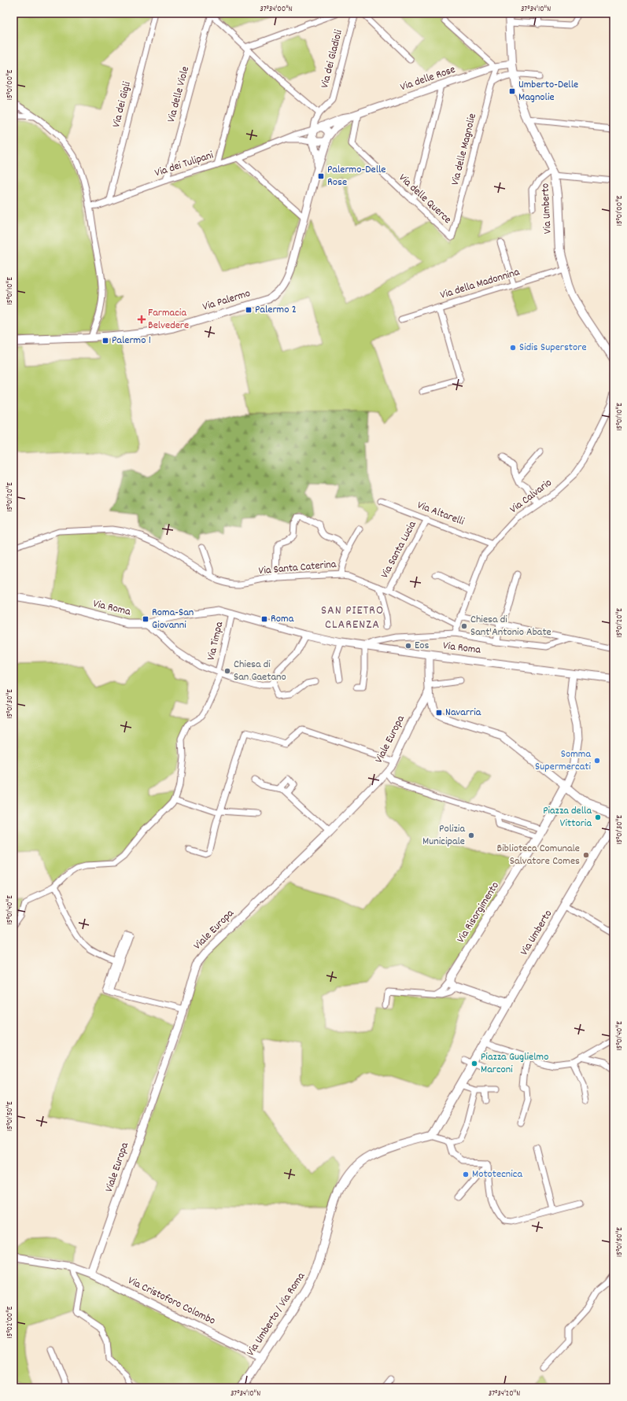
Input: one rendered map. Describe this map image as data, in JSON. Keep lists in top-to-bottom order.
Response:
{
  "streets": {
    "main road": ["Via Umberto", "Via Risorgimento", "Via Umberto / Via Roma"],
    "street": [
      "Via dei Gladioli",
      "Via delle Rose",
      "Via delle Viole",
      "Via dei Gigli",
      "Via delle Magnolie",
      "Via dei Tulipani",
      "Via delle Querce",
      "Via della Madonnina",
      "Via Palermo",
      "Via Calvario",
      "Via Altarelli",
      "Via Santa Lucia",
      "Via Santa Caterina",
      "Via Roma",
      "Via Timpa",
      "Viale Europa",
      "Via Cristoforo Colombo"
    ]
  },
  "crossings": [
    ["Via delle Rose", "Via delle Magnolie"],
    ["Via delle Rose", "Via delle Querce"],
    ["Via delle Rose", "Via Umberto"],
    ["Via delle Viole", "Via dei Tulipani"],
    ["Via dei Gigli", "Via dei Tulipani"],
    ["Via delle Magnolie", "Via delle Querce"],
    ["Via Umberto", "Via della Madonnina"],
    ["Via Umberto", "Via Umberto / Via Roma"],
    ["Via Calvario", "Via Altarelli"],
    ["Via Calvario", "Via Santa Caterina"],
    ["Via Altarelli", "Via Santa Lucia"],
    ["Via Santa Lucia", "Via Santa Caterina"],
    ["Via Roma", "Via Timpa"],
    ["Via Roma", "Via Risorgimento"],
    ["Viale Europa", "Via Cristoforo Colombo"],
    ["Via Cristoforo Colombo", "Via Umberto / Via Roma"]
  ],
  "districts": ["SAN PIETRO CLARENZA"],
  "places": {
    "transit": [
      "Umberto-Delle Magnolie",
      "Palermo-Delle Rose",
      "Palermo 2",
      "Palermo 1",
      "Roma-San Giovanni",
      "Roma",
      "Navarria"
    ],
    "health": ["Farmacia Belvedere"],
    "other": [
      "Sidis Superstore",
      "Chiesa di Sant'Antonio Abate",
      "Eos",
      "Chiesa di San Gaetano",
      "Somma Supermercati",
      "Piazza della Vittoria",
      "Polizia Municipale",
      "Biblioteca Comunale Salvatore Comes",
      "Piazza Guglielmo Marconi",
      "Mototecnica"
    ]
  },
  "coordinates": [
    "37°34'00\"N",
    "37°34'10\"N",
    "15°01'00\"E",
    "15°01'10\"E",
    "15°01'20\"E",
    "15°01'30\"E",
    "15°01'40\"E",
    "15°01'50\"E",
    "15°02'00\"E",
    "37°34'20\"N"
  ]
}
